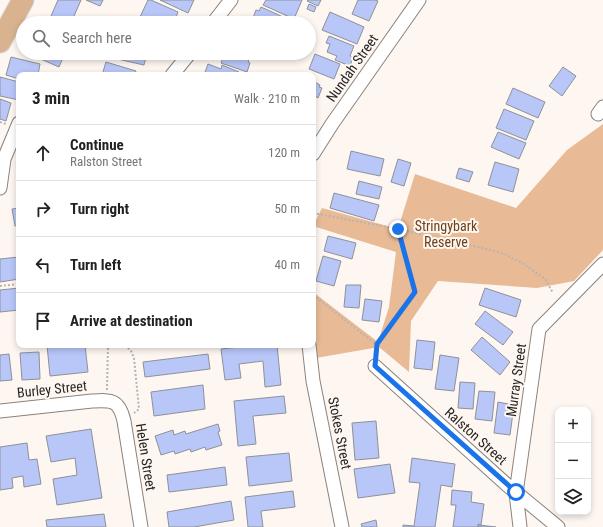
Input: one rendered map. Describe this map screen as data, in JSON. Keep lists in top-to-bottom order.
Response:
{
  "streets": {
    "street": [
      "Nundah Street",
      "Murray Street",
      "Burley Street",
      "Stokes Street",
      "Ralston Street",
      "Helen Street"
    ]
  },
  "crossings": [
    ["Murray Street", "Ralston Street"],
    ["Burley Street", "Helen Street"]
  ],
  "parks": ["Stringybark Reserve"],
  "page": {
    "search": "Search here",
    "heading": ["3 min", "Walk · 210 m"],
    "list": [
      ["Continue", "Ralston Street", "120 m"],
      ["Turn right", "50 m"],
      ["Turn left", "40 m"],
      "Arrive at destination"
    ],
    "map_buttons": ["+", "−"]
  }
}
